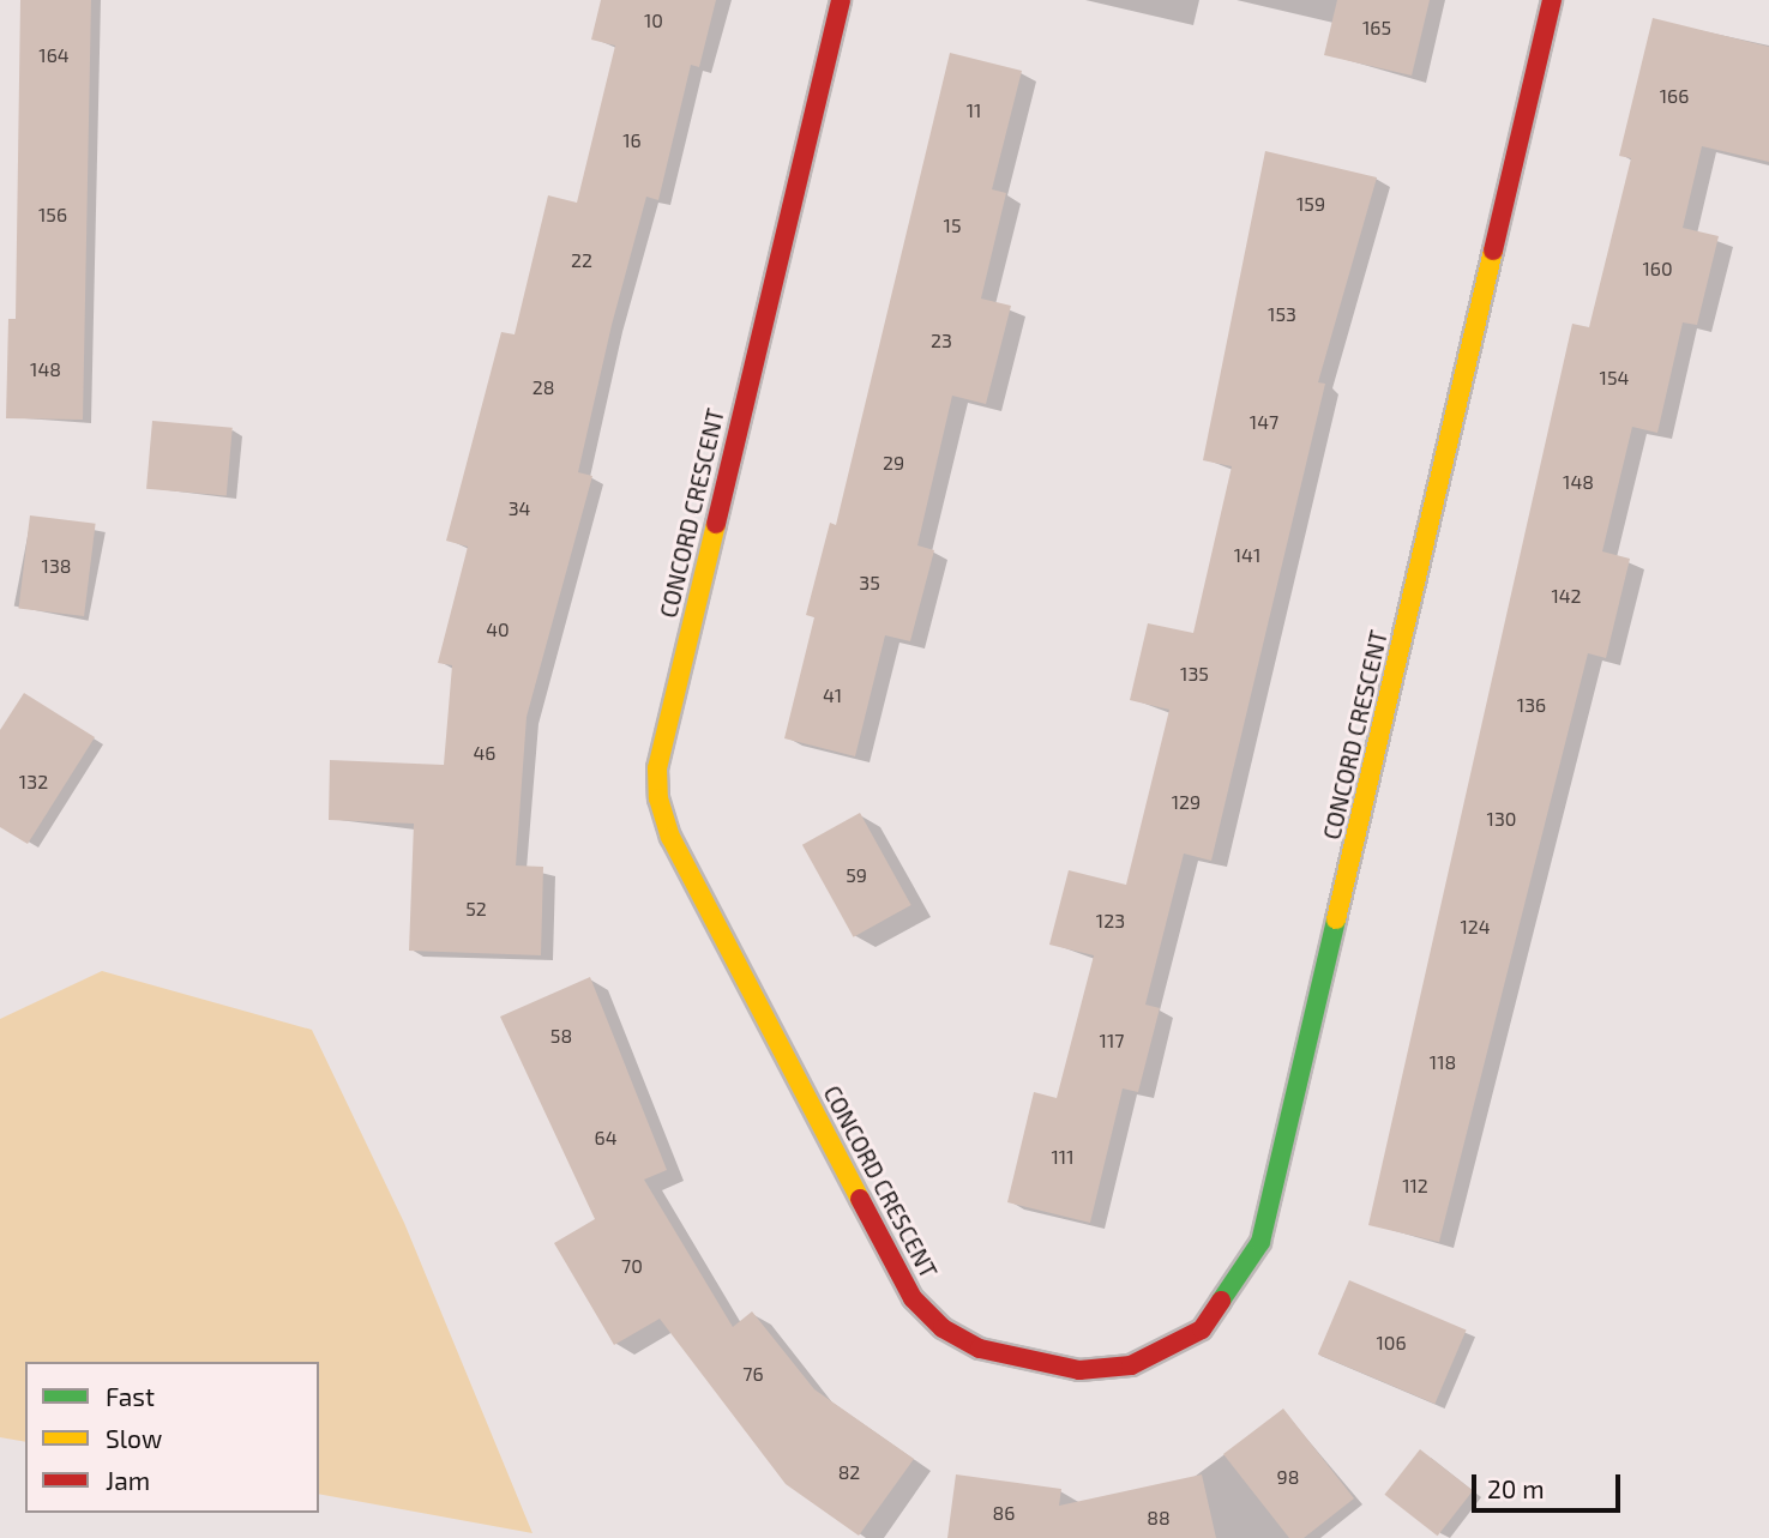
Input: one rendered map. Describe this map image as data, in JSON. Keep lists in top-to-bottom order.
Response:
{
  "streets": {
    "street": ["CONCORD CRESCENT"]
  },
  "house_numbers": [
    "10",
    "165",
    "164",
    "166",
    "11",
    "16",
    "159",
    "156",
    "15",
    "22",
    "160",
    "153",
    "23",
    "148",
    "154",
    "28",
    "147",
    "29",
    "148",
    "34",
    "141",
    "138",
    "35",
    "142",
    "40",
    "135",
    "41",
    "136",
    "46",
    "132",
    "129",
    "130",
    "59",
    "52",
    "123",
    "124",
    "58",
    "117",
    "118",
    "64",
    "111",
    "112",
    "70",
    "106",
    "76",
    "82",
    "98",
    "86",
    "88"
  ],
  "legend": ["Fast", "Slow", "Jam"],
  "scale_bar": "20 m"
}
